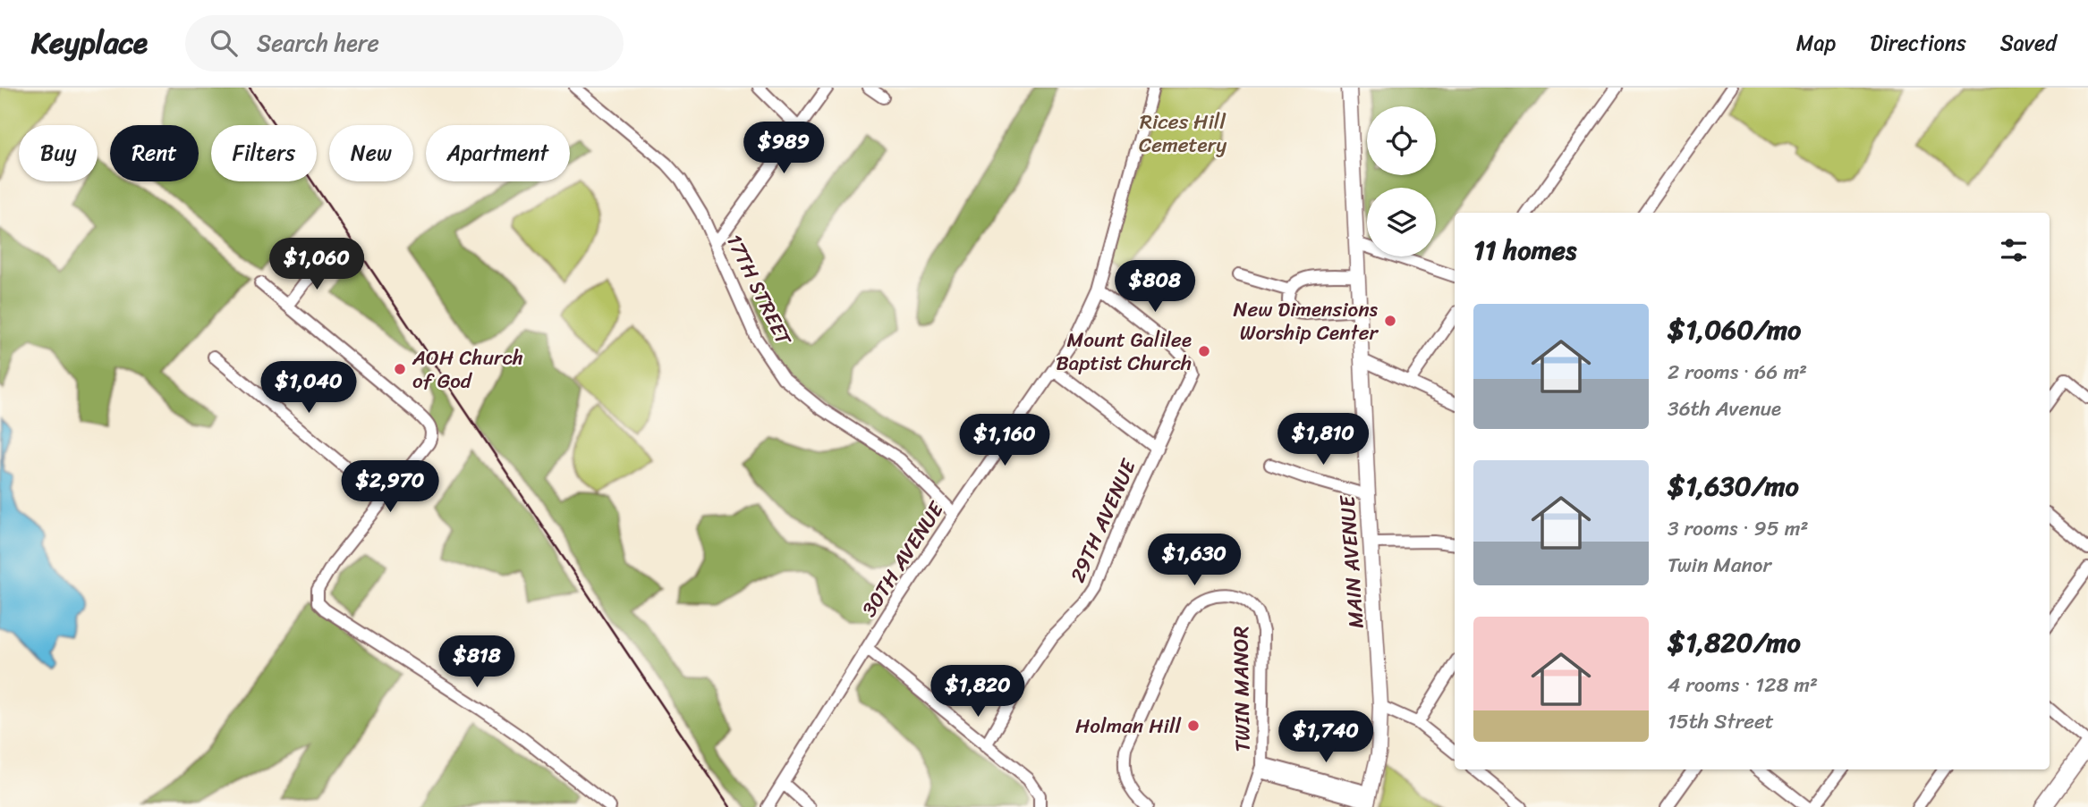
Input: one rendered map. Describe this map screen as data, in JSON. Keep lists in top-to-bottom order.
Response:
{
  "streets": {
    "main road": ["MAIN AVENUE"],
    "street": [
      "17TH STREET",
      "29TH AVENUE",
      "30TH AVENUE",
      "TWIN MANOR"
    ]
  },
  "crossings": [
    ["17TH STREET", "30TH AVENUE"],
    ["29TH AVENUE", "30TH AVENUE"],
    ["MAIN AVENUE", "TWIN MANOR"]
  ],
  "parks": ["Rices Hill Cemetery"],
  "places": [
    "New Dimensions Worship Center",
    "Mount Galilee Baptist Church",
    "AOH Church of God",
    "Holman Hill"
  ],
  "page": {
    "header": "Keyplace",
    "search": "Search here",
    "nav": ["Map", "Directions", "Saved"],
    "price": [
      "$989",
      "$1,060",
      "$808",
      "$1,040",
      "$1,810",
      "$1,160",
      "$2,970",
      "$1,630",
      "$818",
      "$1,820",
      "$1,740"
    ],
    "chip": [
      "Buy",
      "Rent",
      "Filters",
      "New",
      "Apartment"
    ],
    "heading": "11 homes",
    "list": [
      {
        "name": "$1,060/mo",
        "note": "2 rooms · 66 m² · 36th Avenue"
      },
      {
        "name": "$1,630/mo",
        "note": "3 rooms · 95 m² · Twin Manor"
      },
      {
        "name": "$1,820/mo",
        "note": "4 rooms · 128 m² · 15th Street"
      }
    ]
  }
}
